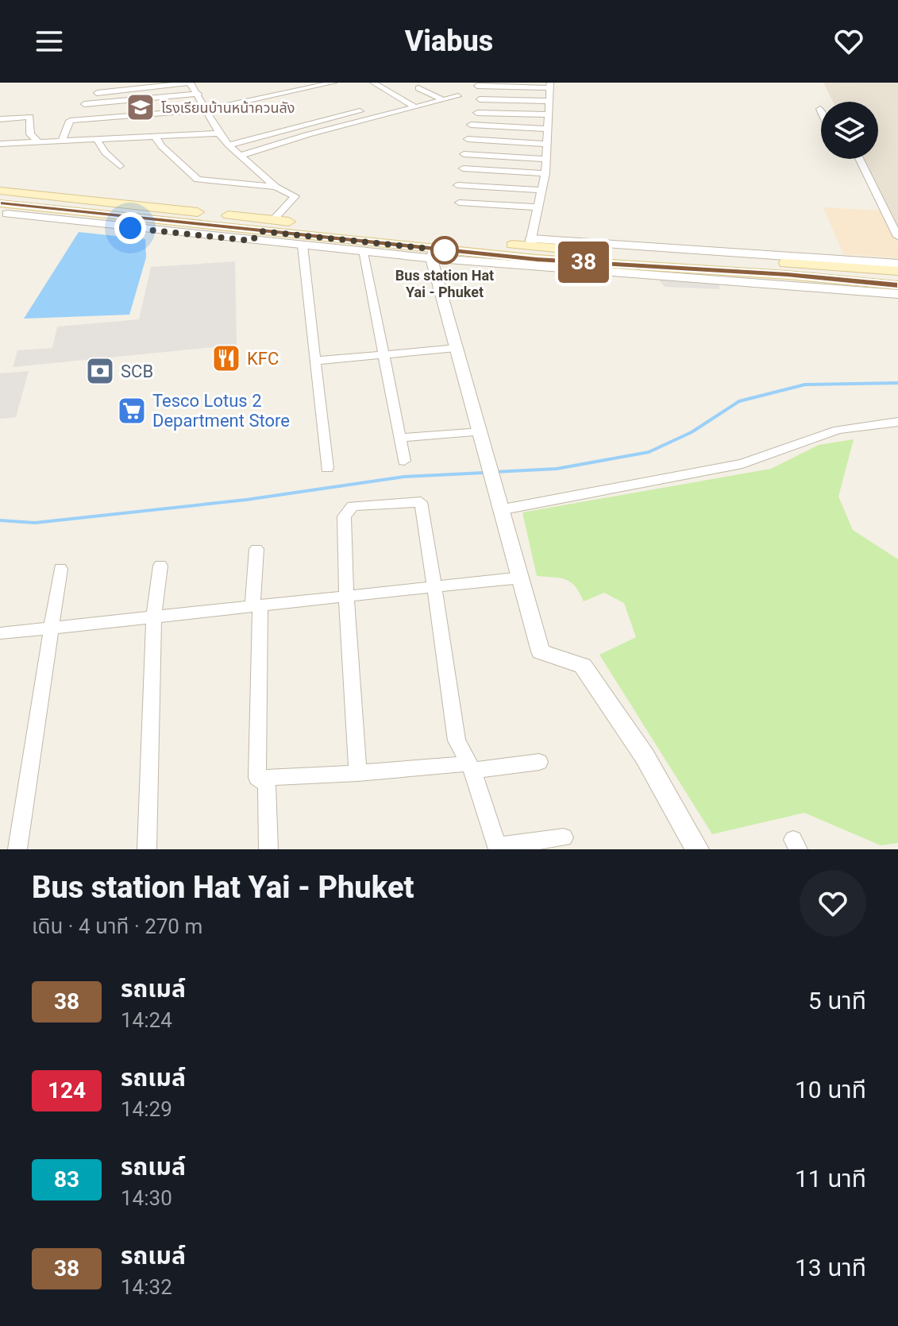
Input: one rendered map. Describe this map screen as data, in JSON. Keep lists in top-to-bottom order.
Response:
{
  "places": {
    "school or university": ["โรงเรียนบ้านหน้าควนลัง"],
    "other": ["Bus station Hat Yai - Phuket"],
    "restaurant": ["KFC"],
    "bank": ["SCB"],
    "supermarket": ["Tesco Lotus 2 Department Store"]
  },
  "lines": ["bus line 38"],
  "page": {
    "header": "Viabus",
    "on_map": "38",
    "heading": ["Bus station Hat Yai - Phuket", "เดิน · 4 นาที · 270 m"],
    "list": [
      {
        "mark": "38",
        "name": "รถเมล์",
        "note": "14:24",
        "value": "5 นาที"
      },
      {
        "mark": "124",
        "name": "รถเมล์",
        "note": "14:29",
        "value": "10 นาที"
      },
      {
        "mark": "83",
        "name": "รถเมล์",
        "note": "14:30",
        "value": "11 นาที"
      },
      {
        "mark": "38",
        "name": "รถเมล์",
        "note": "14:32",
        "value": "13 นาที"
      }
    ]
  }
}
